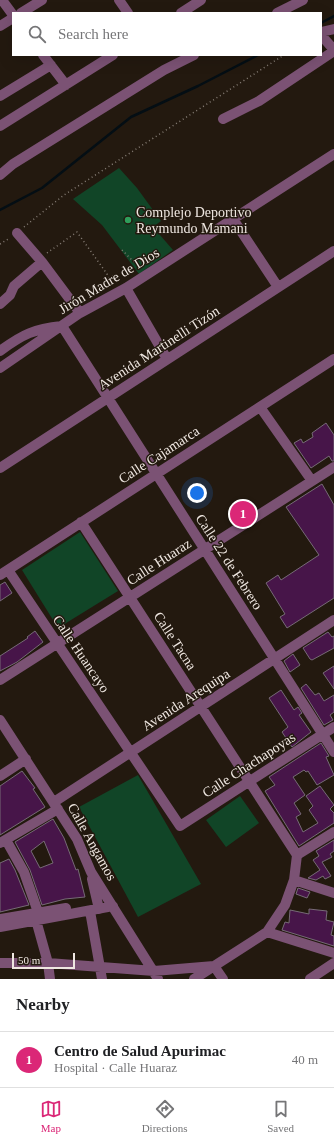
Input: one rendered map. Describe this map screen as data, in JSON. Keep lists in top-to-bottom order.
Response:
{
  "streets": {
    "street": [
      "Jirón Madre de Dios",
      "Avenida Martinelli Tizón",
      "Calle Cajamarca",
      "Calle Huaraz",
      "Calle 22 de Febrero",
      "Calle Tacna",
      "Calle Huancayo",
      "Avenida Arequipa",
      "Calle Chachapoyas",
      "Calle Angamos"
    ]
  },
  "crossings": [
    ["Jirón Madre de Dios", "Calle 22 de Febrero"],
    ["Avenida Martinelli Tizón", "Calle 22 de Febrero"],
    ["Calle Cajamarca", "Calle 22 de Febrero"],
    ["Calle Cajamarca", "Calle Tacna"],
    ["Calle Cajamarca", "Calle Huancayo"],
    ["Calle Huaraz", "Calle 22 de Febrero"],
    ["Calle Huaraz", "Calle Tacna"],
    ["Calle Huaraz", "Calle Huancayo"],
    ["Calle 22 de Febrero", "Avenida Arequipa"],
    ["Calle 22 de Febrero", "Calle Chachapoyas"],
    ["Calle Tacna", "Avenida Arequipa"],
    ["Calle Tacna", "Calle Chachapoyas"],
    ["Calle Huancayo", "Avenida Arequipa"],
    ["Calle Huancayo", "Calle Chachapoyas"],
    ["Avenida Arequipa", "Calle Angamos"]
  ],
  "places": ["Complejo Deportivo Reymundo Mamani"],
  "scale_bar": "50 m",
  "page": {
    "search": "Search here",
    "pins": "1",
    "scale": "50 m",
    "heading": "Nearby",
    "list": [
      {
        "mark": "1",
        "name": "Centro de Salud Apurimac",
        "note": "Hospital · Calle Huaraz",
        "value": "40 m"
      }
    ],
    "nav": ["Map", "Directions", "Saved"]
  }
}
